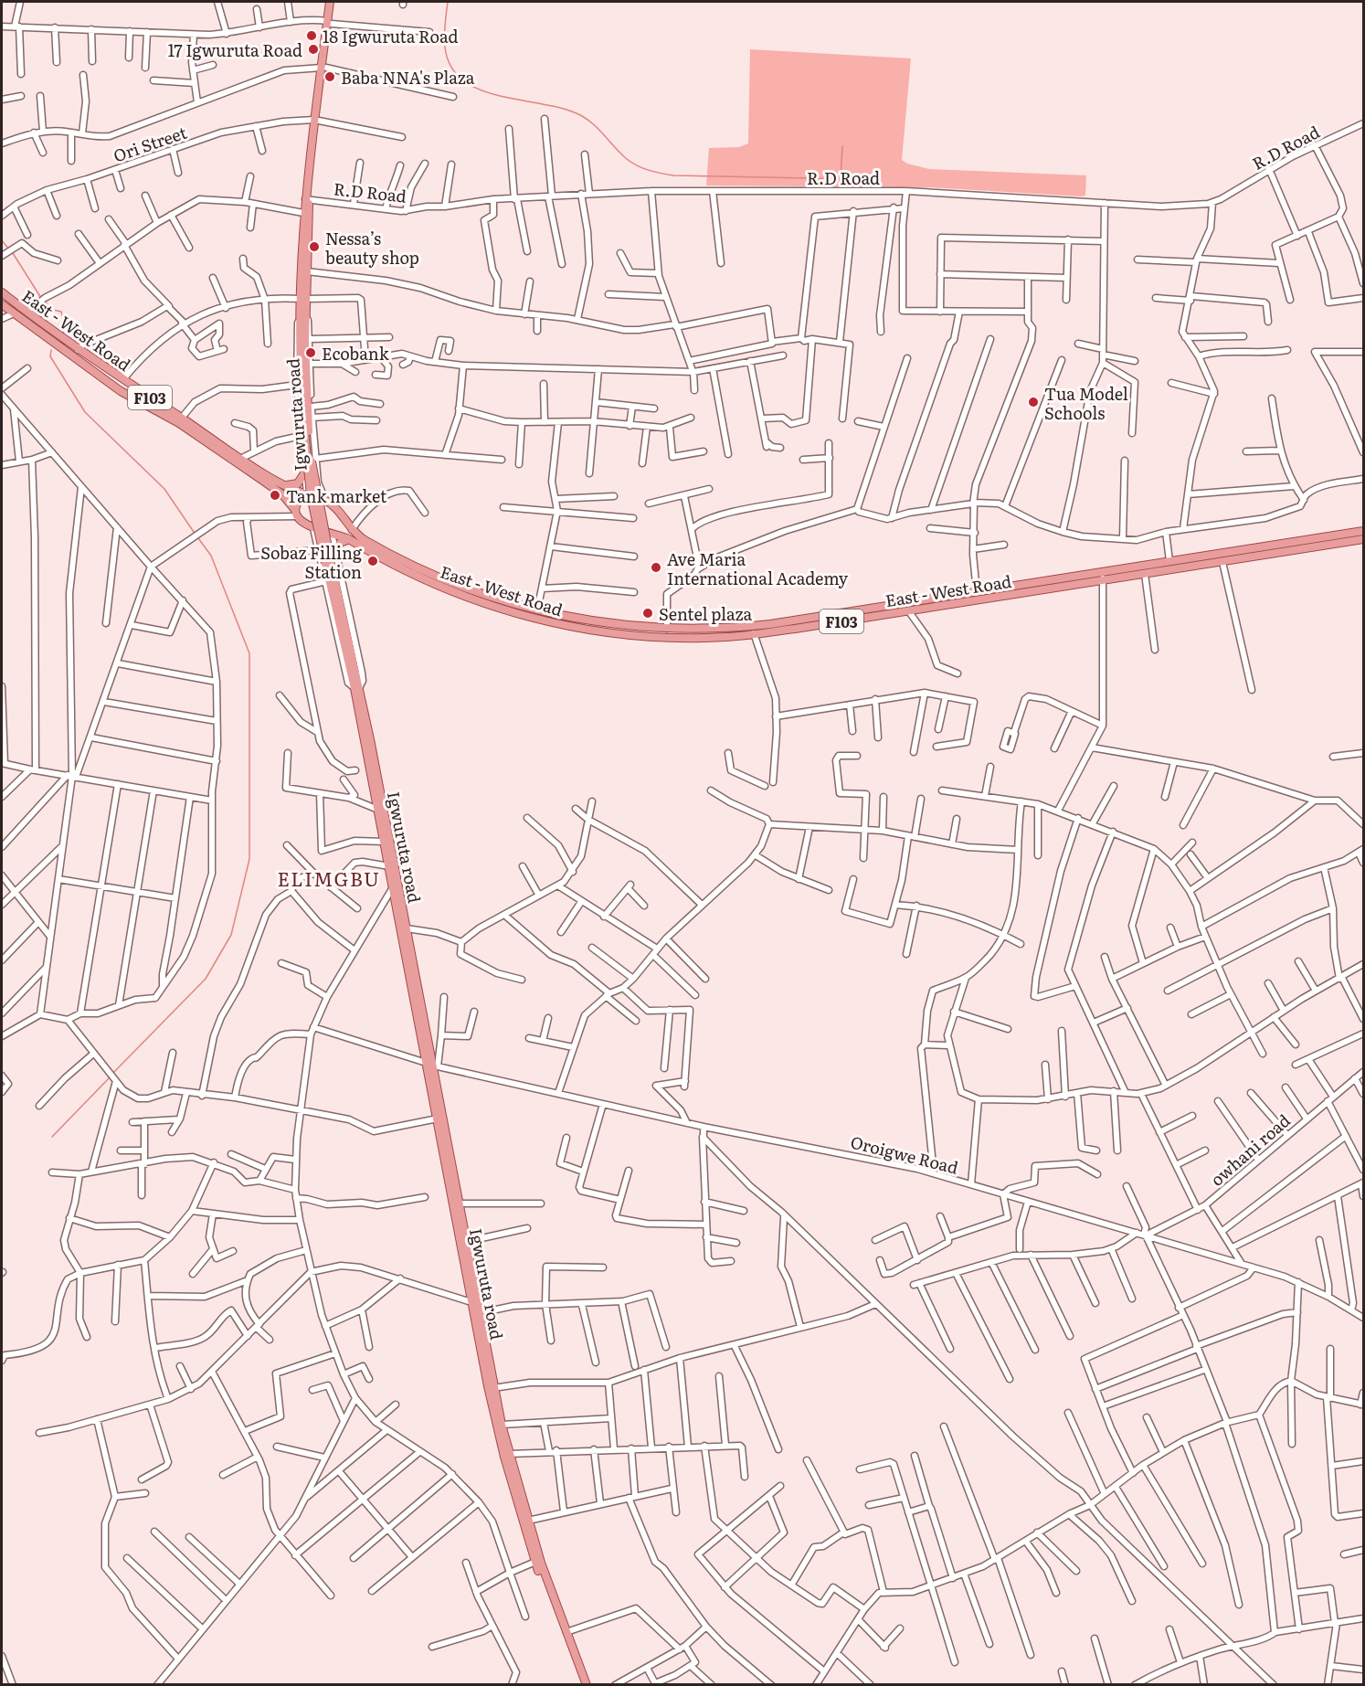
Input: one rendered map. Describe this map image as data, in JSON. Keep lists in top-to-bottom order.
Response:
{
  "streets": {
    "main road": ["East - West Road", "F103", "Igwuruta road"],
    "street": [
      "Ori Street",
      "R.D Road",
      "owhani road",
      "Oroigwe Road"
    ]
  },
  "crossings": [
    ["Ori Street", "Igwuruta road"],
    ["R.D Road", "Igwuruta road"],
    ["Igwuruta road", "Oroigwe Road"],
    ["owhani road", "Oroigwe Road"]
  ],
  "districts": ["ELIMGBU"],
  "places": [
    "18 Igwuruta Road",
    "17 Igwuruta Road",
    "Baba NNA's Plaza",
    "Nessa’s beauty shop",
    "Ecobank",
    "Tua Model Schools",
    "Tank market",
    "Sobaz Filling Station",
    "Ave Maria International Academy",
    "Sentel plaza"
  ]
}
